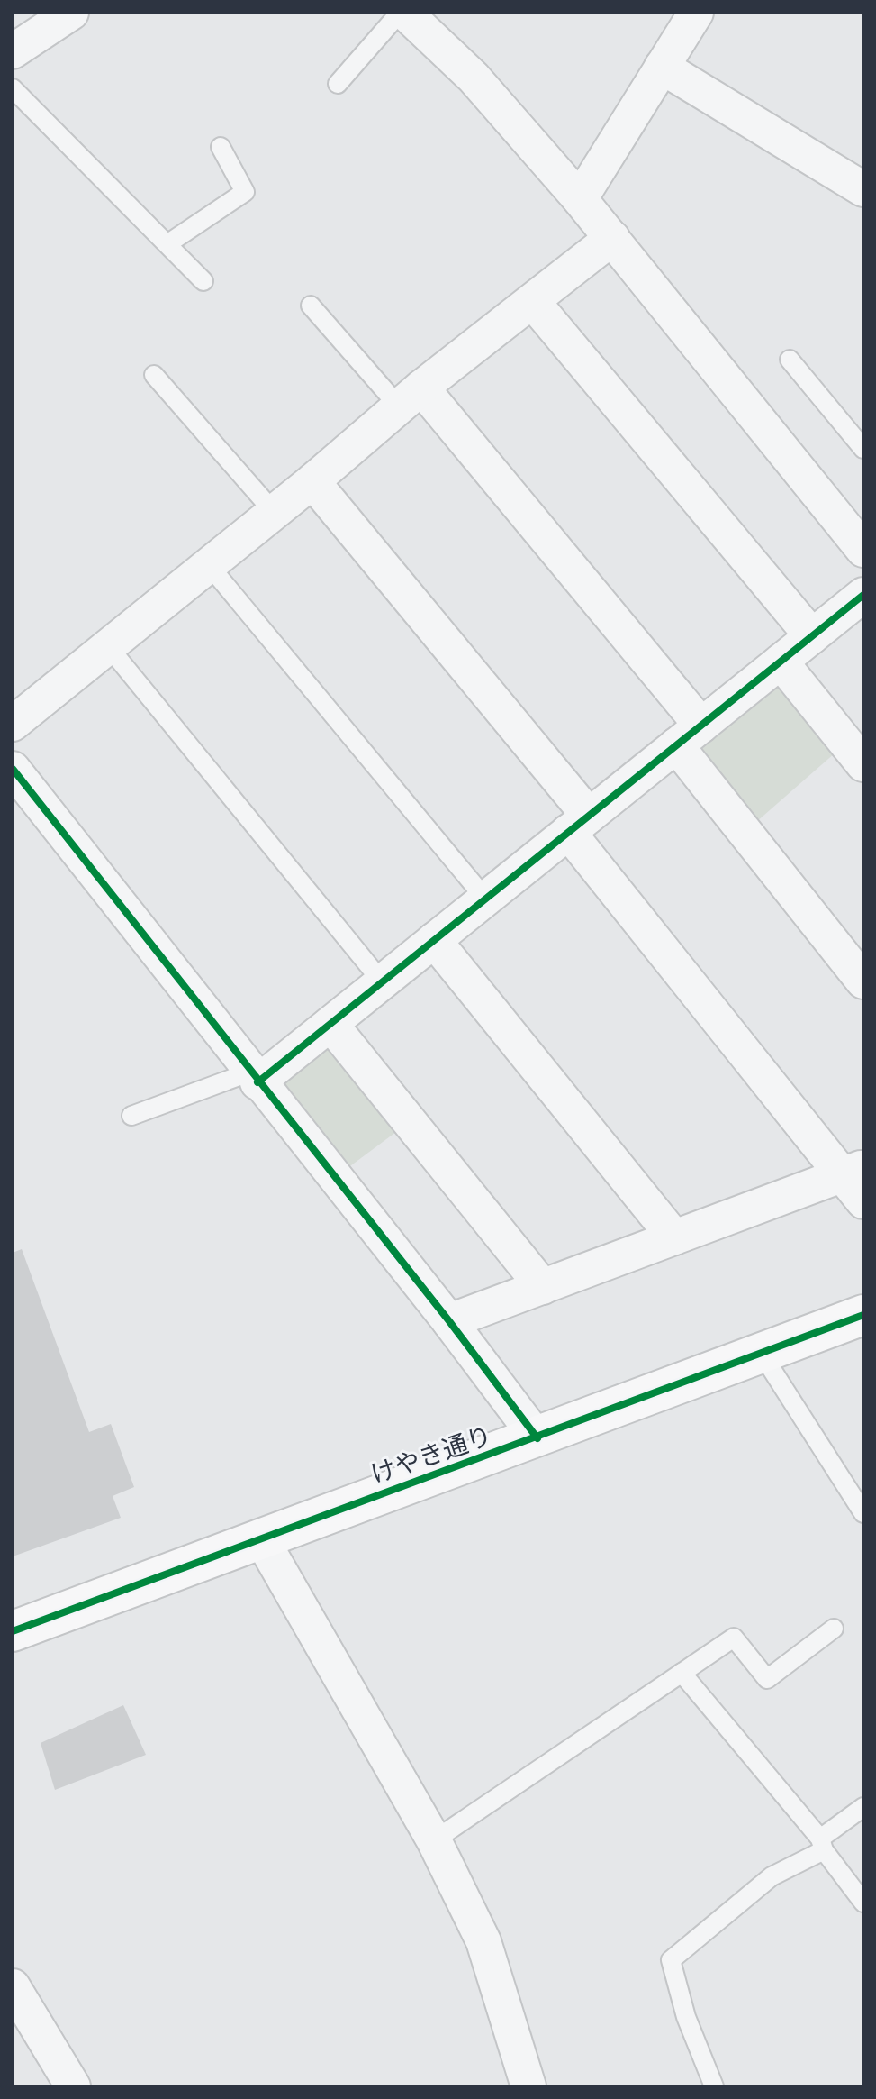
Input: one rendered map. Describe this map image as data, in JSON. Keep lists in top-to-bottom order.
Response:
{
  "streets": {
    "street": ["けやき通り"]
  }
}
